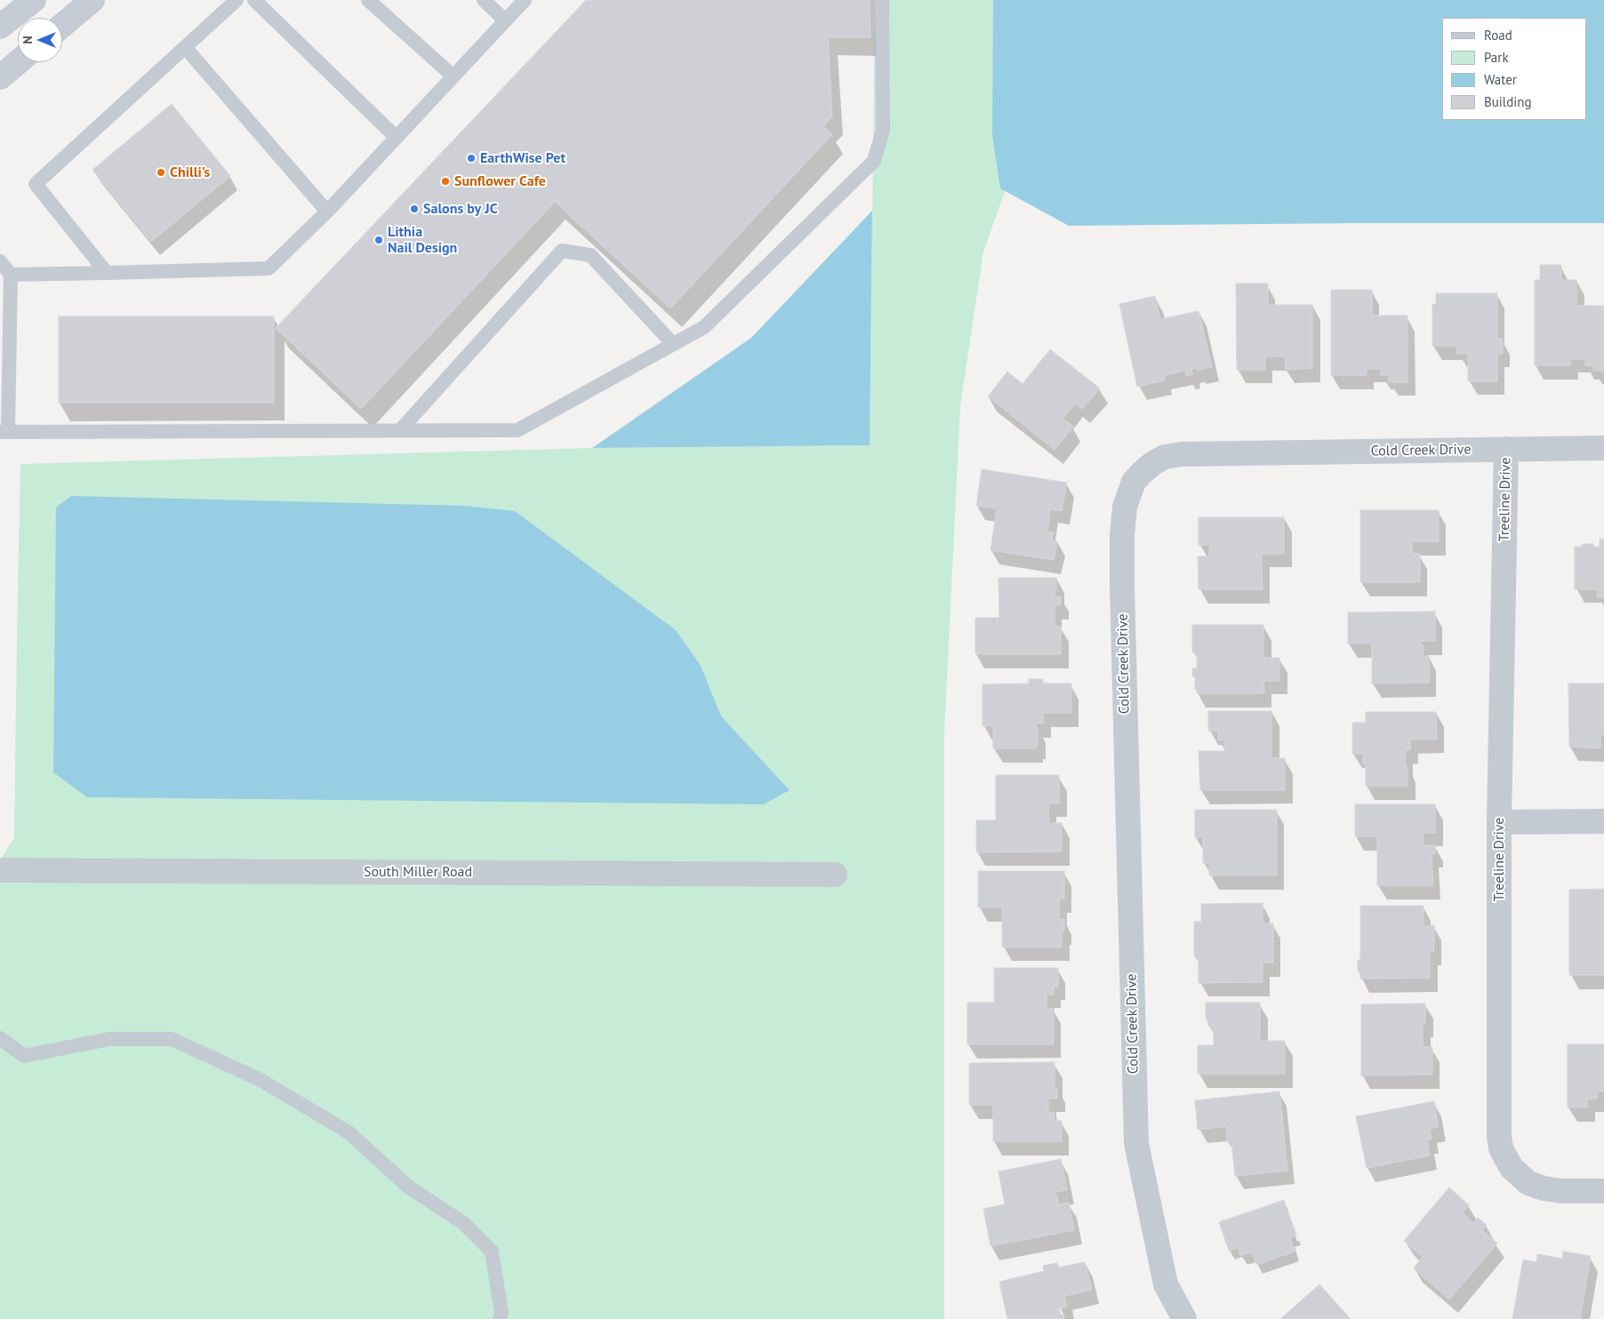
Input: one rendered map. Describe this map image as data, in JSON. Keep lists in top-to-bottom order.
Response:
{
  "streets": {
    "street": ["Cold Creek Drive", "Treeline Drive", "South Miller Road"]
  },
  "crossings": [
    ["Cold Creek Drive", "Treeline Drive"]
  ],
  "places": [
    "EarthWise Pet",
    "Chilli's",
    "Sunflower Cafe",
    "Salons by JC",
    "Lithia Nail Design"
  ],
  "legend": [
    "Road",
    "Park",
    "Water",
    "Building"
  ],
  "north": "left"
}
